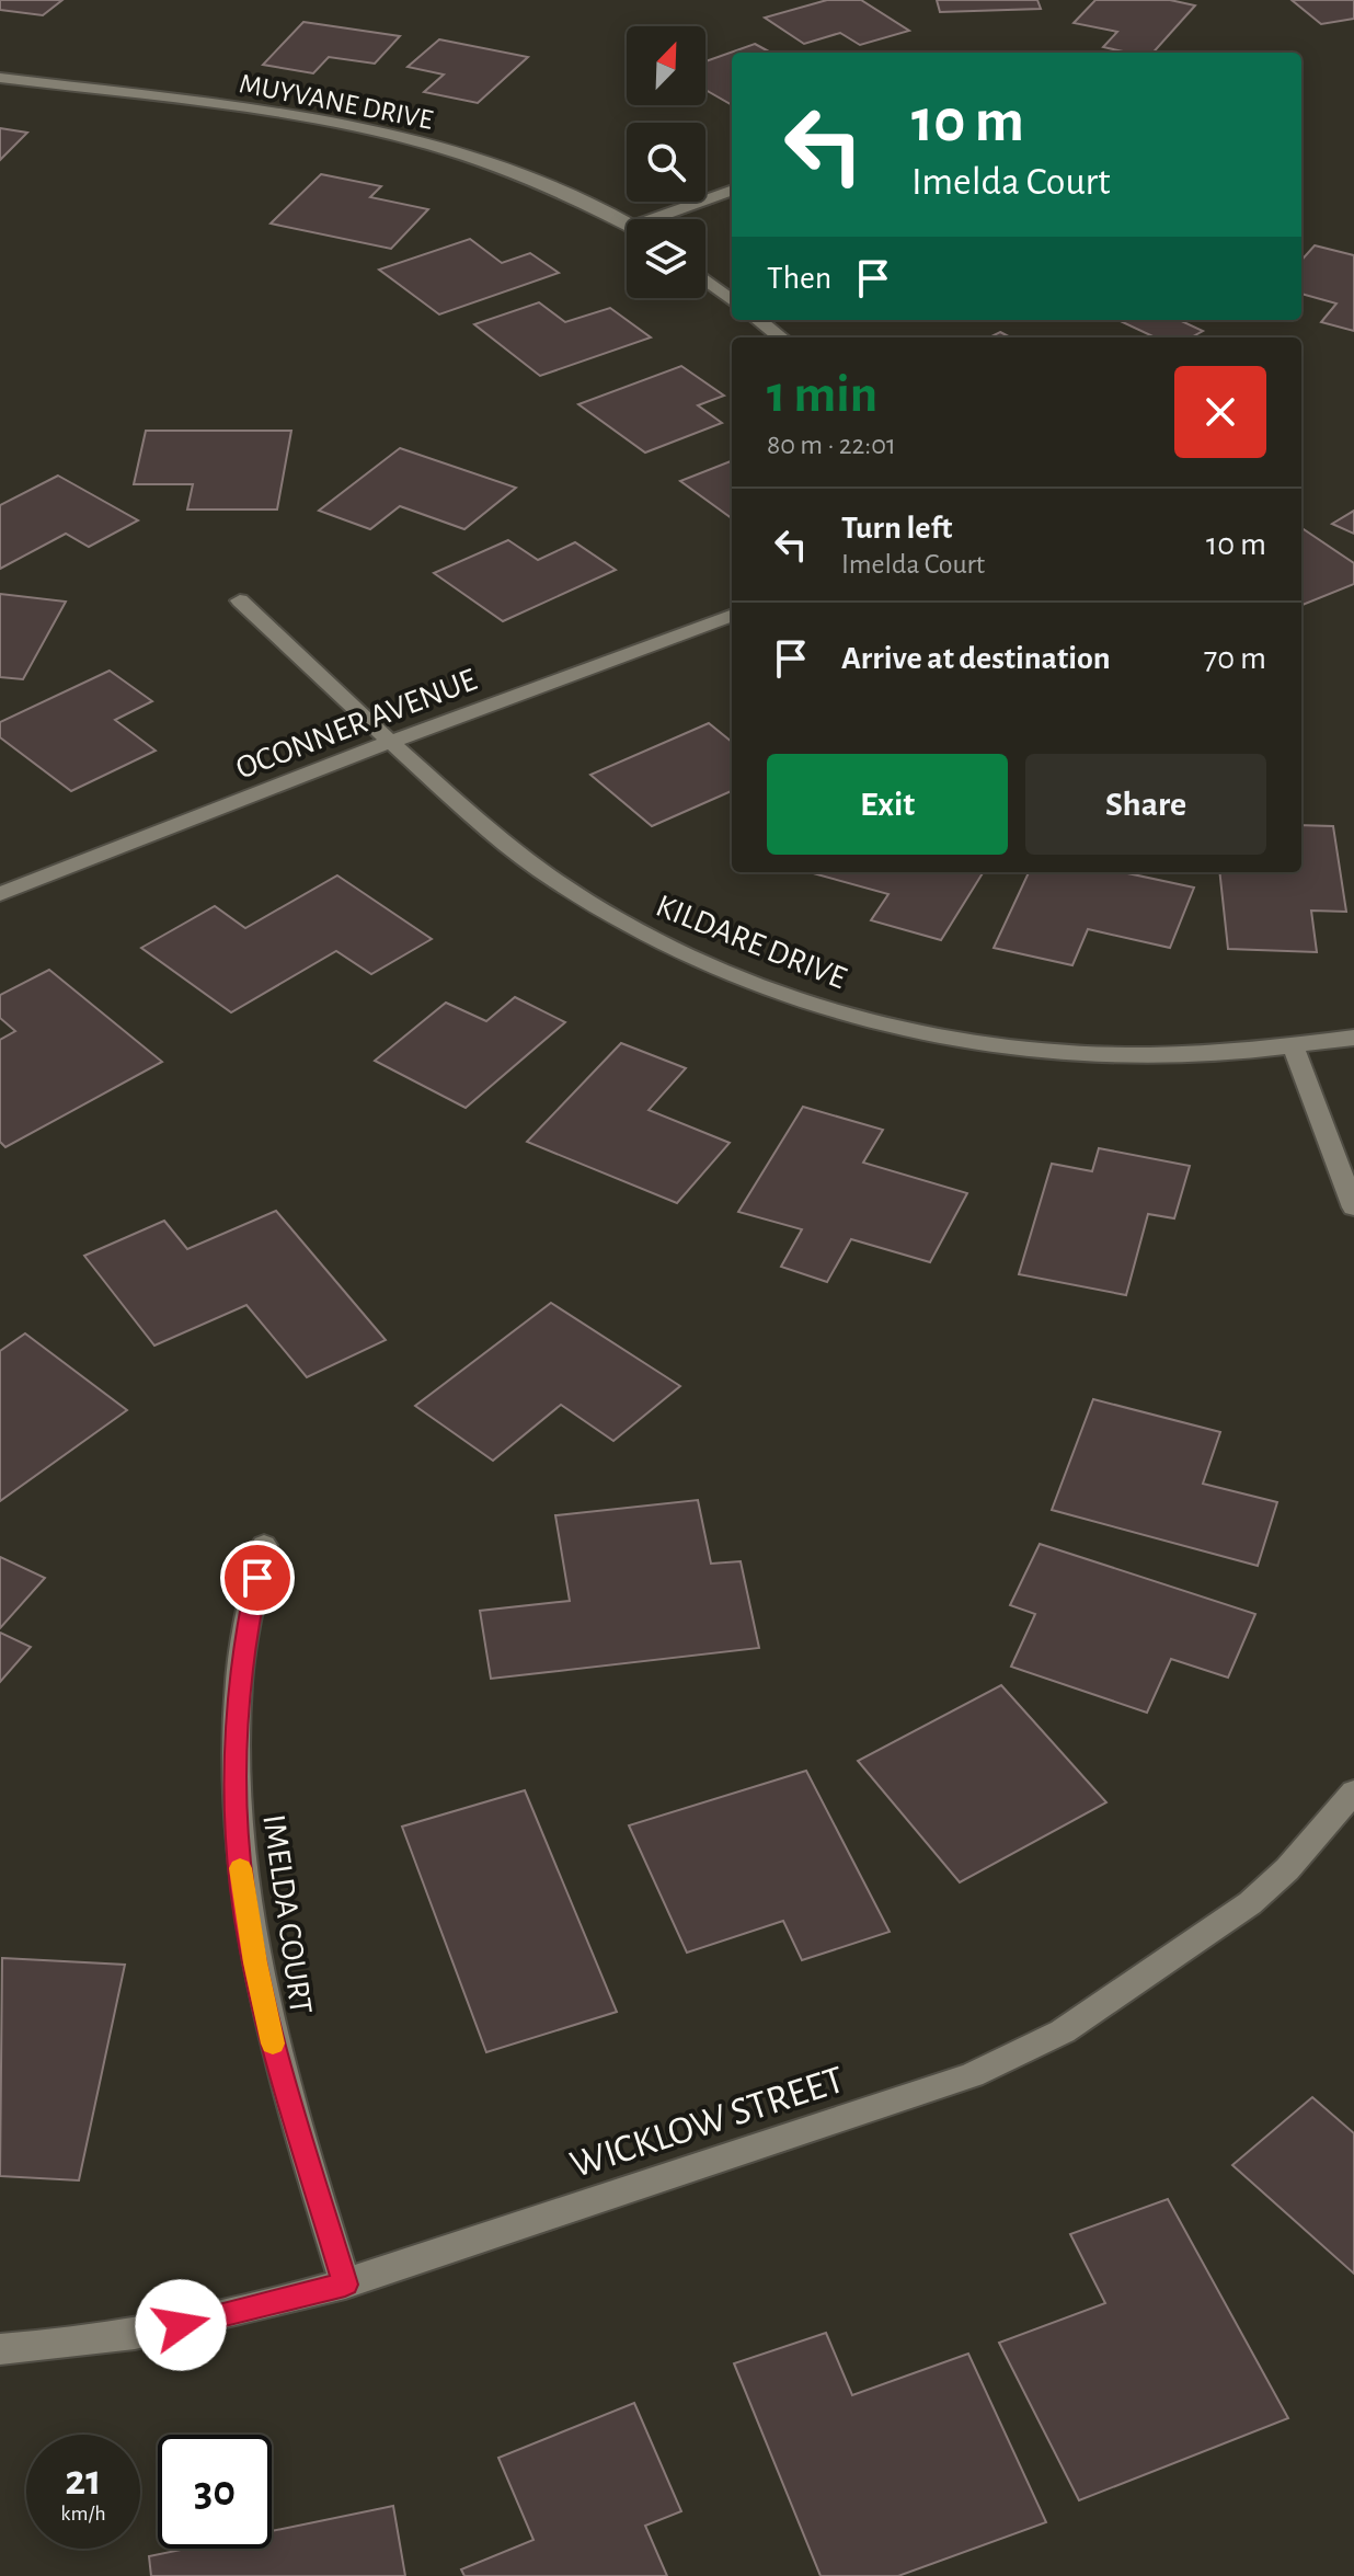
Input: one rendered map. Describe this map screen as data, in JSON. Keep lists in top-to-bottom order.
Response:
{
  "streets": {
    "street": [
      "MUYVANE DRIVE",
      "OCONNER AVENUE",
      "KILDARE DRIVE",
      "IMELDA COURT",
      "WICKLOW STREET"
    ]
  },
  "crossings": [
    ["OCONNER AVENUE", "KILDARE DRIVE"],
    ["IMELDA COURT", "WICKLOW STREET"]
  ],
  "north": "top right",
  "page": {
    "turn": ["10 m", "Imelda Court"],
    "then": "Then",
    "heading": ["1 min", "80 m · 22:01"],
    "list": [
      {
        "name": "Turn left",
        "note": "Imelda Court",
        "value": "10 m"
      },
      {
        "name": "Arrive at destination",
        "value": "70 m"
      }
    ],
    "buttons": ["Exit", "Share"],
    "speed": "21 km/h",
    "limit": "30"
  }
}
